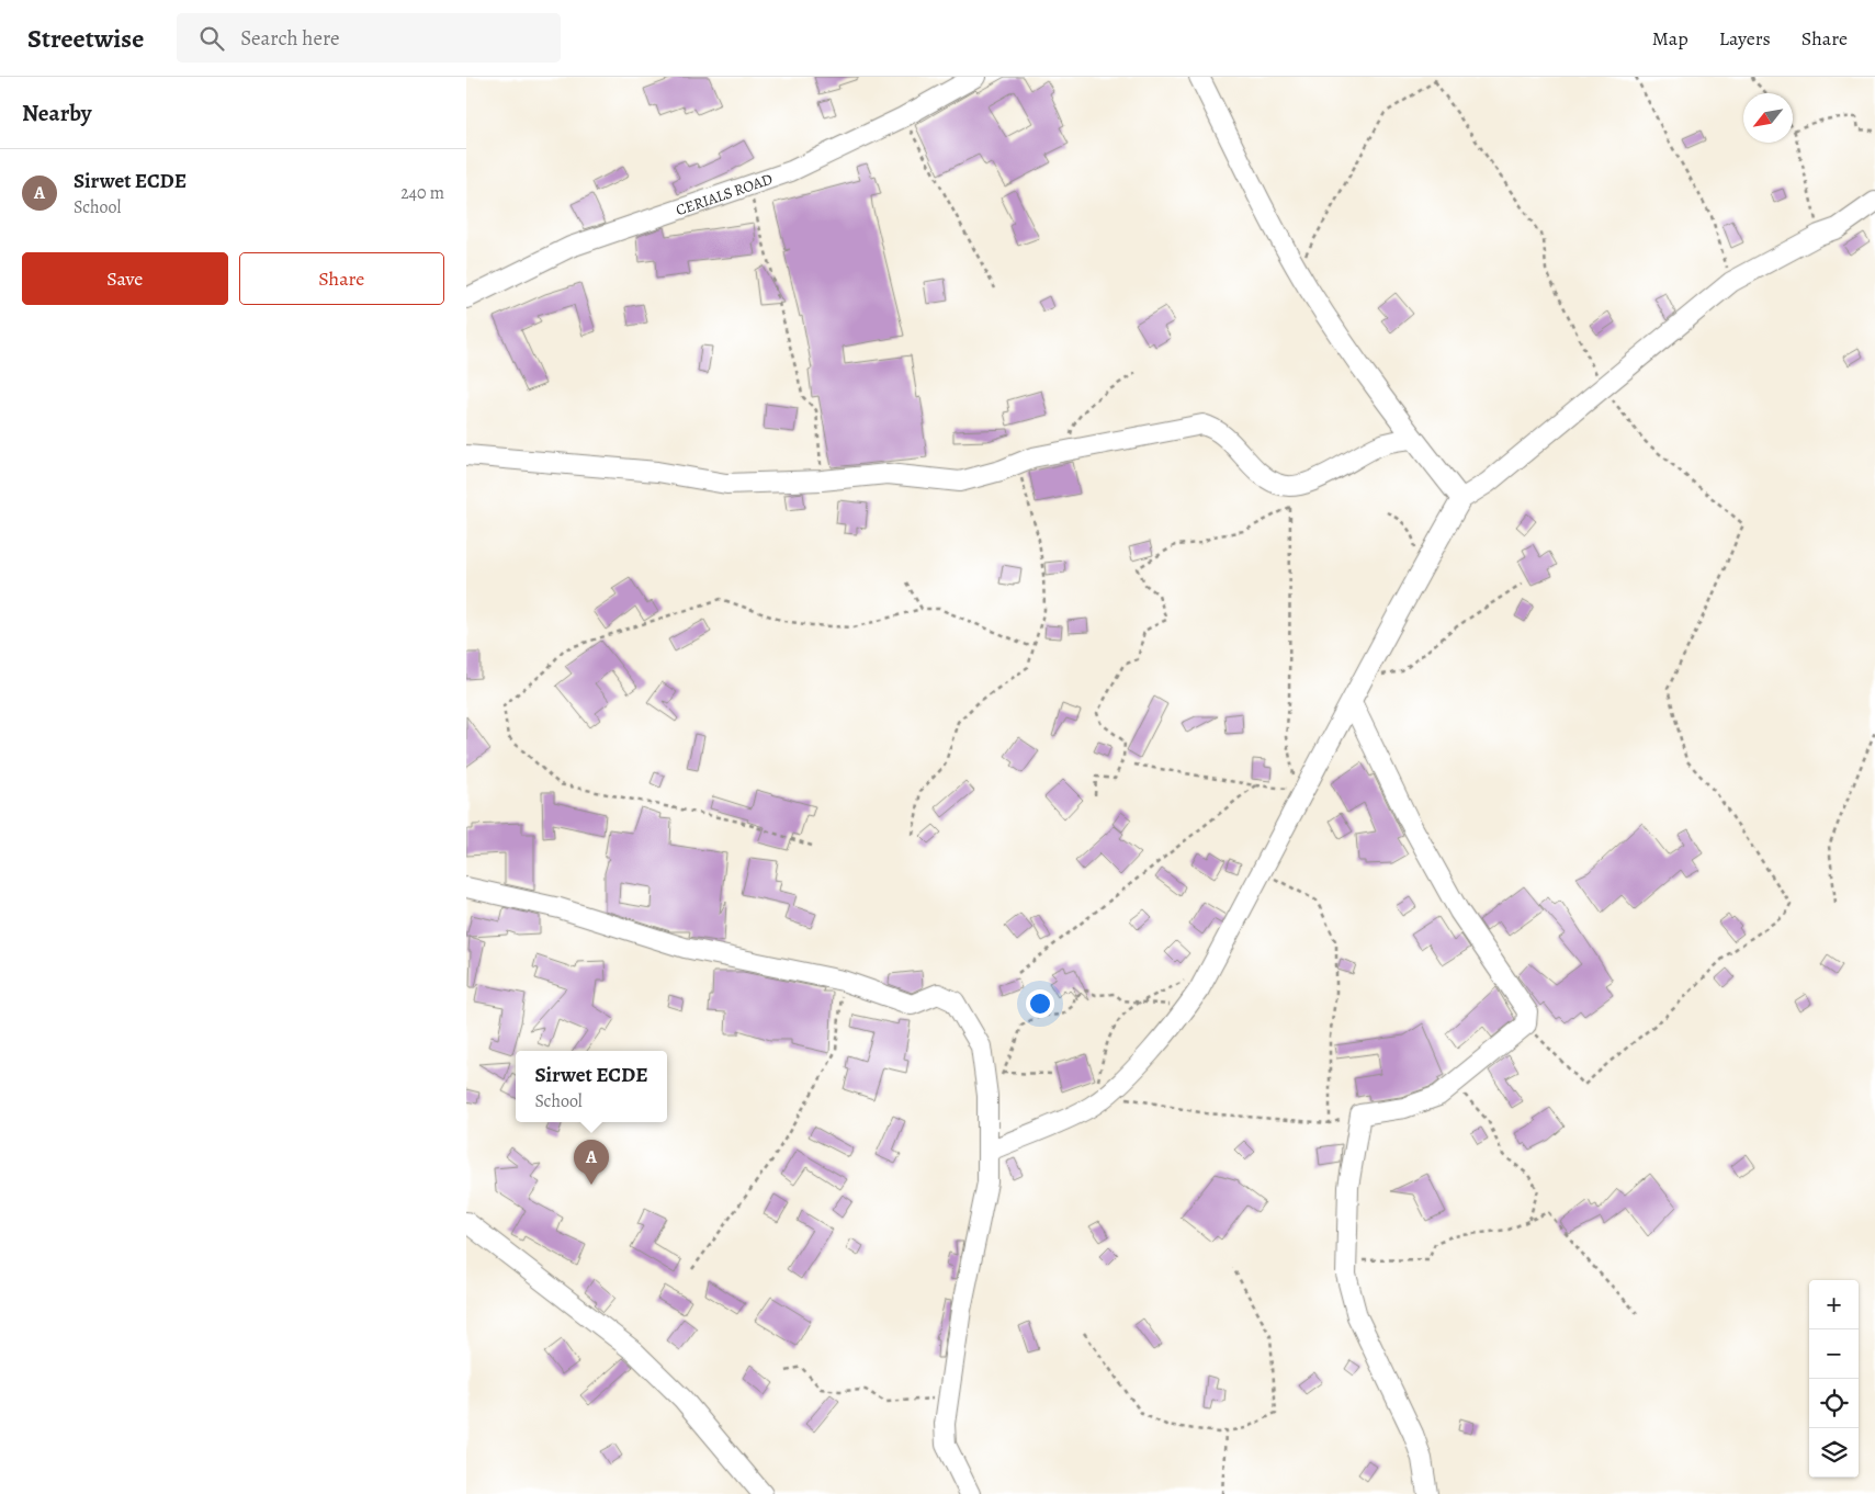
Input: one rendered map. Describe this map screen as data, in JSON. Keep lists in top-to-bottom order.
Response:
{
  "streets": {
    "street": ["CERIALS ROAD"]
  },
  "north": "bottom left",
  "page": {
    "header": "Streetwise",
    "search": "Search here",
    "nav": ["Map", "Layers", "Share"],
    "heading": "Nearby",
    "list": [
      {
        "mark": "A",
        "name": "Sirwet ECDE",
        "note": "School",
        "value": "240 m"
      }
    ],
    "buttons": ["Save", "Share"],
    "popup": ["Sirwet ECDE", "School"],
    "pins": "A",
    "map_buttons": ["+", "−"]
  }
}
